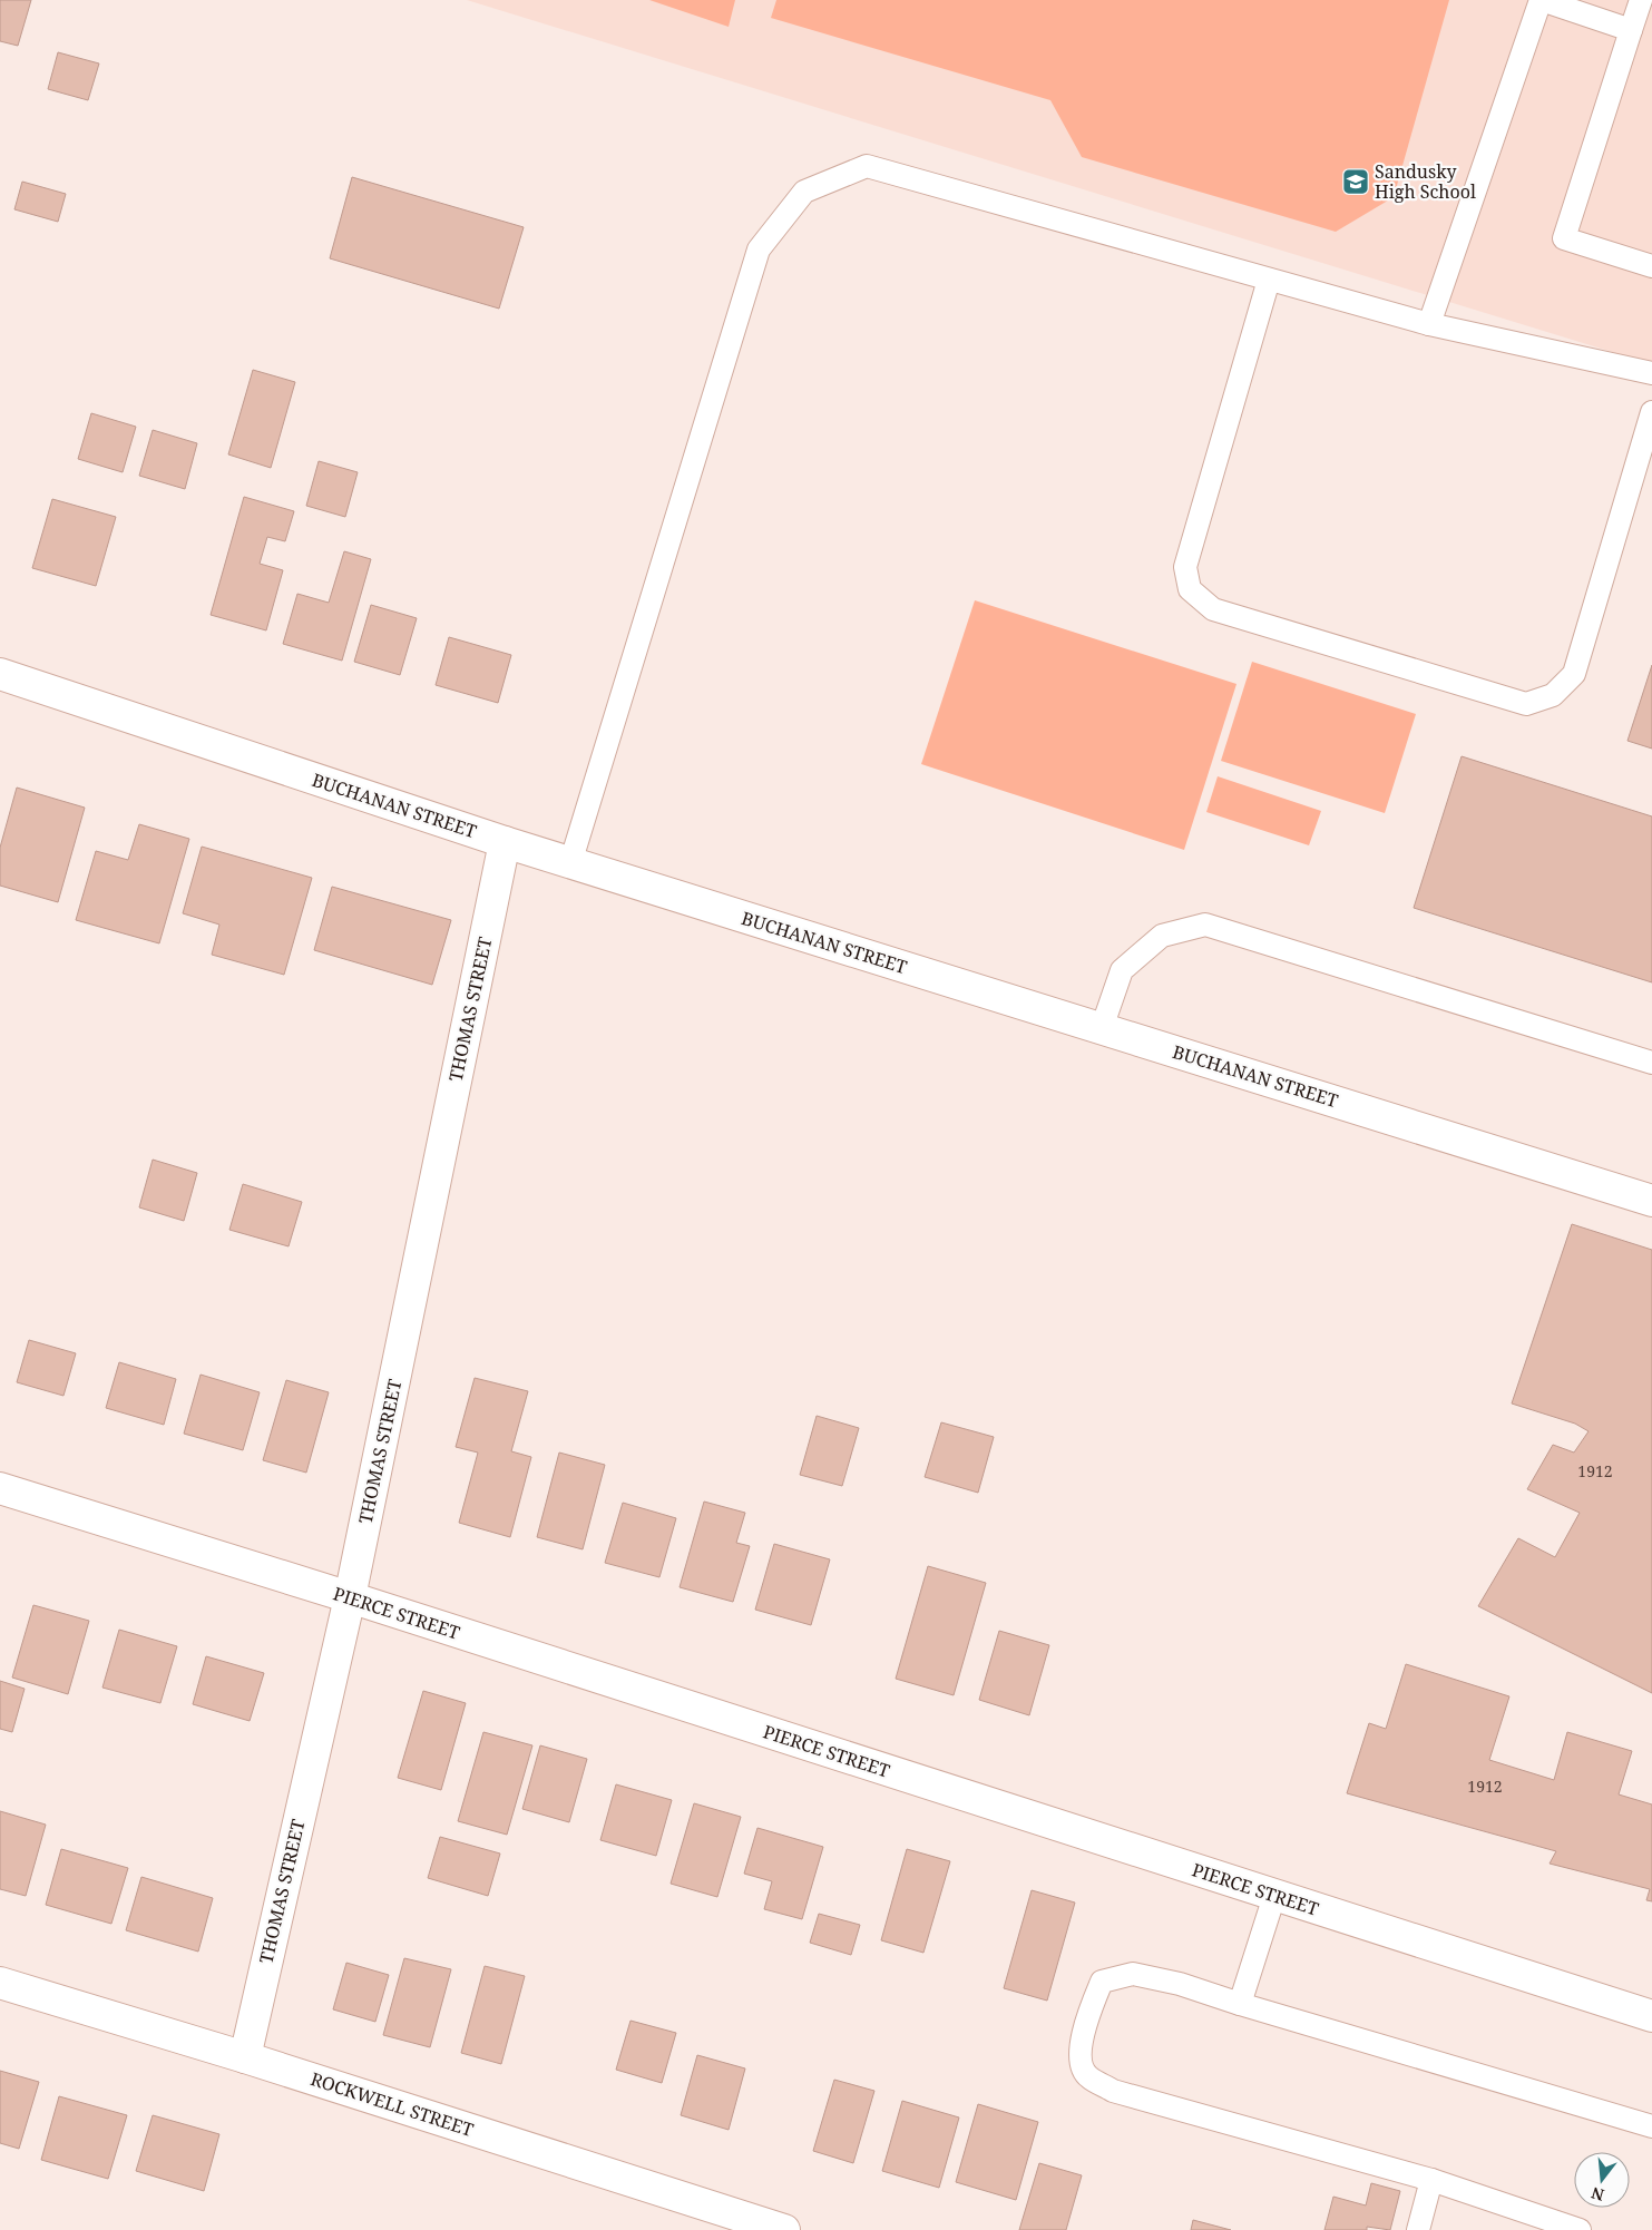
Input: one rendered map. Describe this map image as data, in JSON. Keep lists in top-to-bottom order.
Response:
{
  "streets": {
    "street": [
      "BUCHANAN STREET",
      "THOMAS STREET",
      "PIERCE STREET",
      "ROCKWELL STREET"
    ]
  },
  "crossings": [
    ["BUCHANAN STREET", "THOMAS STREET"],
    ["THOMAS STREET", "PIERCE STREET"],
    ["THOMAS STREET", "ROCKWELL STREET"]
  ],
  "places": {
    "school or university": ["Sandusky High School"]
  },
  "house_numbers": ["1912", "1912"],
  "north": "bottom"
}
